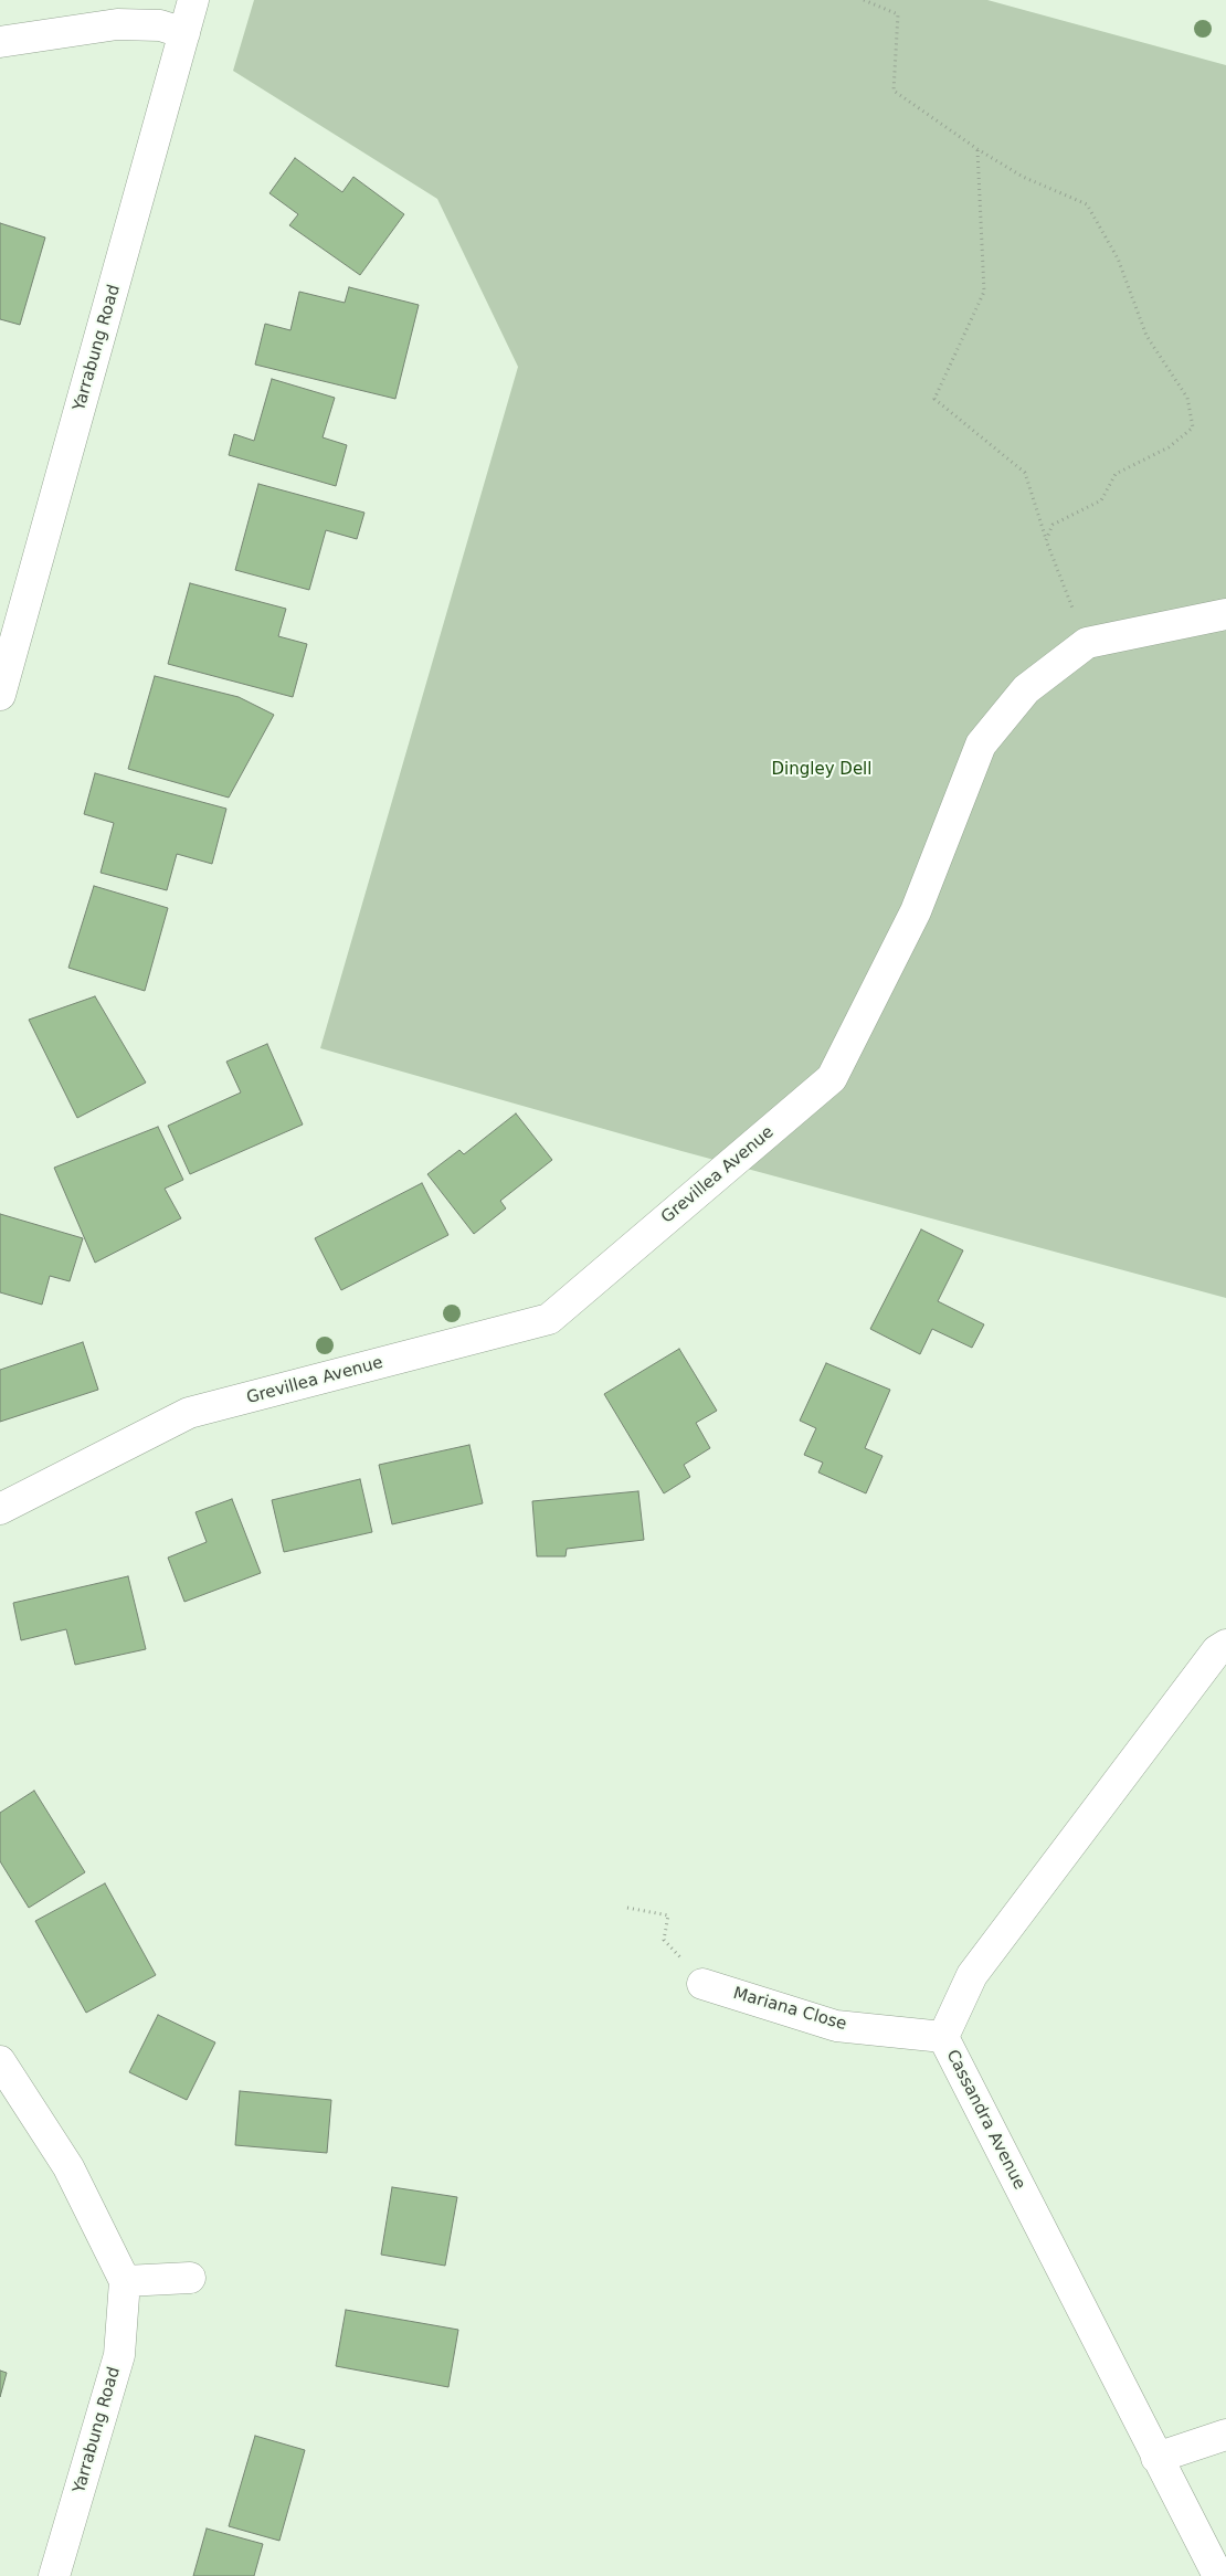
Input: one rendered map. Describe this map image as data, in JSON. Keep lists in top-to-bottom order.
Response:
{
  "streets": {
    "street": [
      "Yarrabung Road",
      "Grevillea Avenue",
      "Mariana Close",
      "Cassandra Avenue"
    ]
  },
  "crossings": [
    ["Mariana Close", "Cassandra Avenue"]
  ],
  "parks": ["Dingley Dell"]
}
